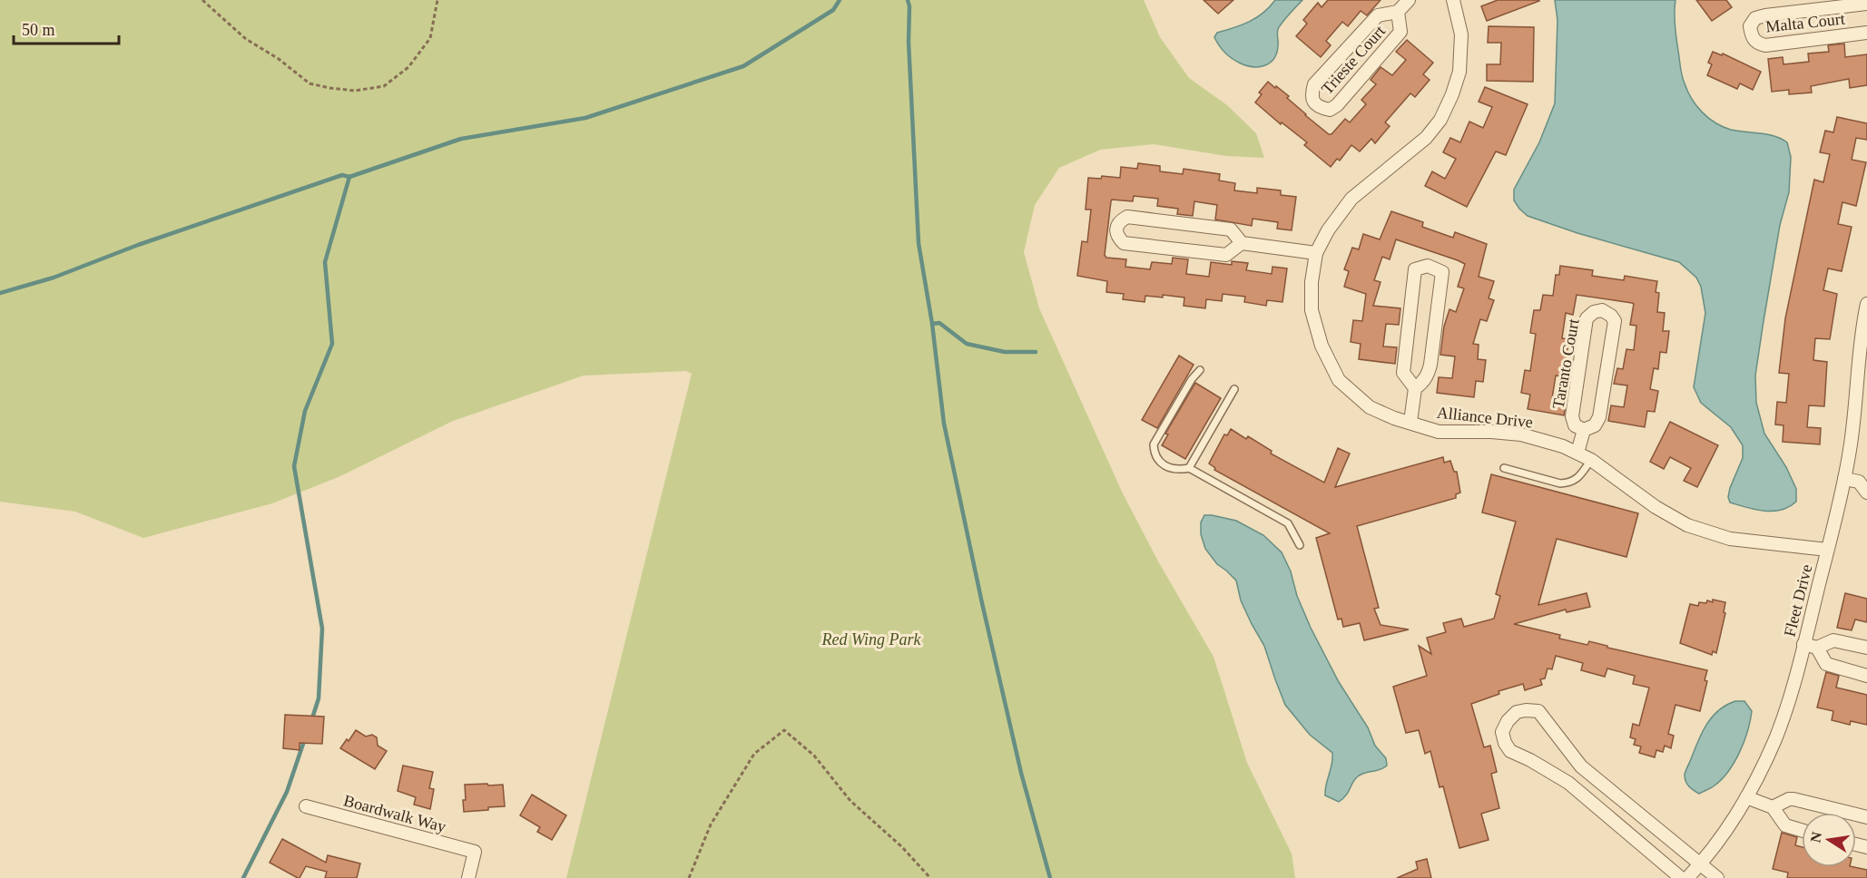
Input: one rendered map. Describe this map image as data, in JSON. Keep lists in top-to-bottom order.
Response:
{
  "streets": {
    "street": [
      "Malta Court",
      "Trieste Court",
      "Taranto Court",
      "Alliance Drive",
      "Fleet Drive",
      "Boardwalk Way"
    ]
  },
  "crossings": [
    ["Taranto Court", "Alliance Drive"],
    ["Alliance Drive", "Fleet Drive"]
  ],
  "parks": ["Red Wing Park"],
  "scale_bar": "50 m",
  "north": "left"
}
